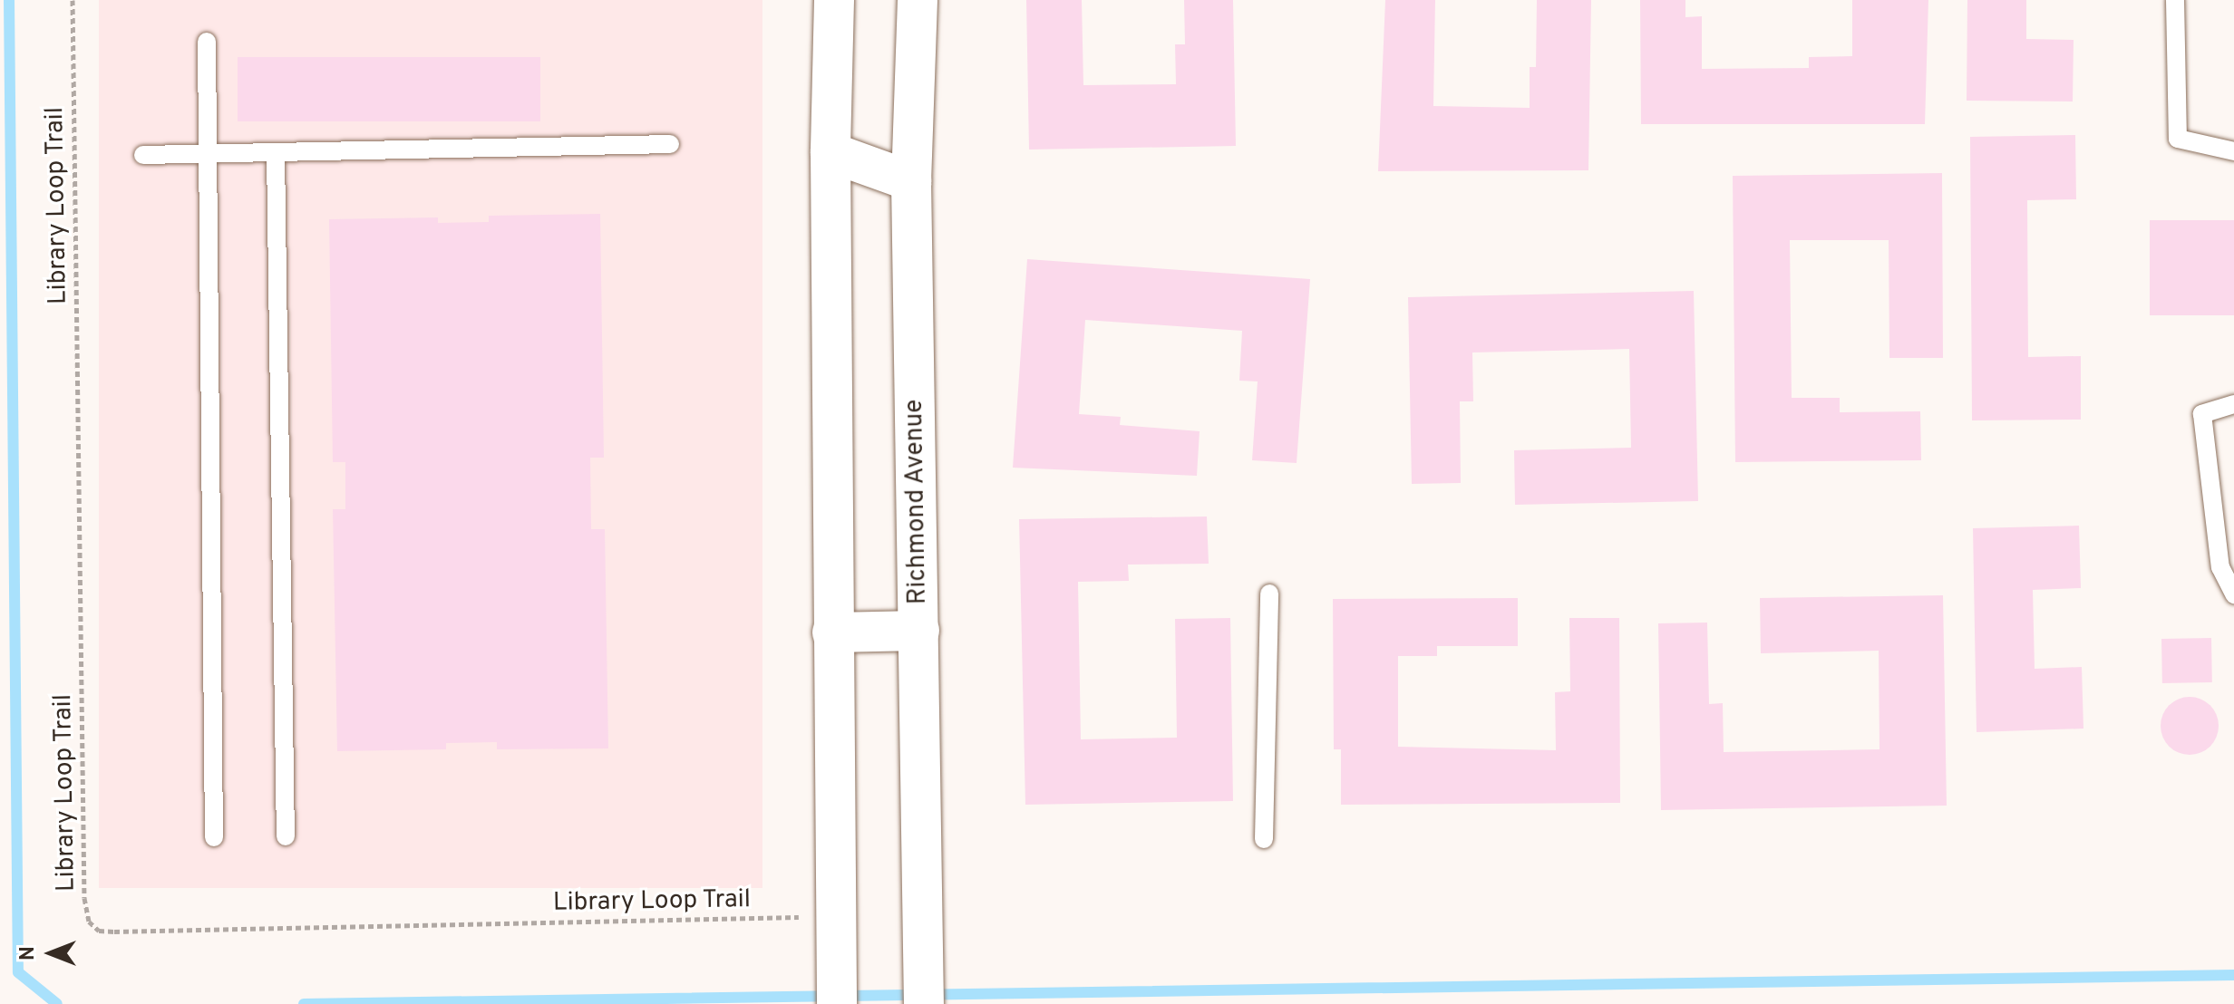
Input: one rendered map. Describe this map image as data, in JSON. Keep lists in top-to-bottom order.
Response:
{
  "streets": {
    "main road": ["Richmond Avenue"],
    "path": ["Library Loop Trail"]
  },
  "north": "left"
}
